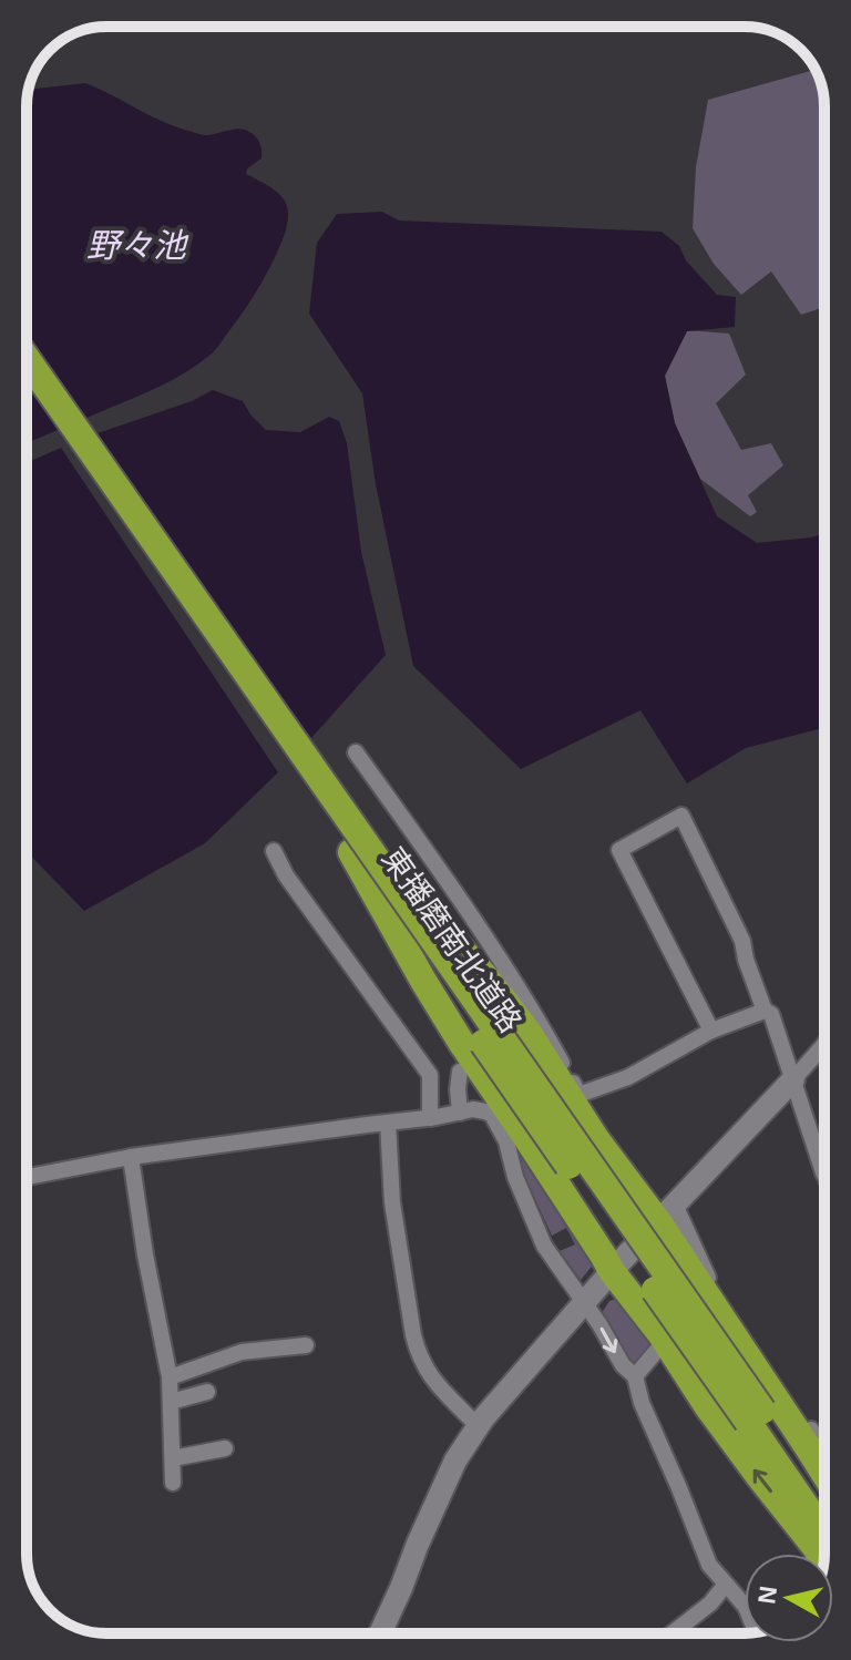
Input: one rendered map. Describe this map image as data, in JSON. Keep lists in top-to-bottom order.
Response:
{
  "streets": {
    "highway": ["東播磨南北道路"]
  },
  "water": ["野々池"],
  "north": "left"
}
